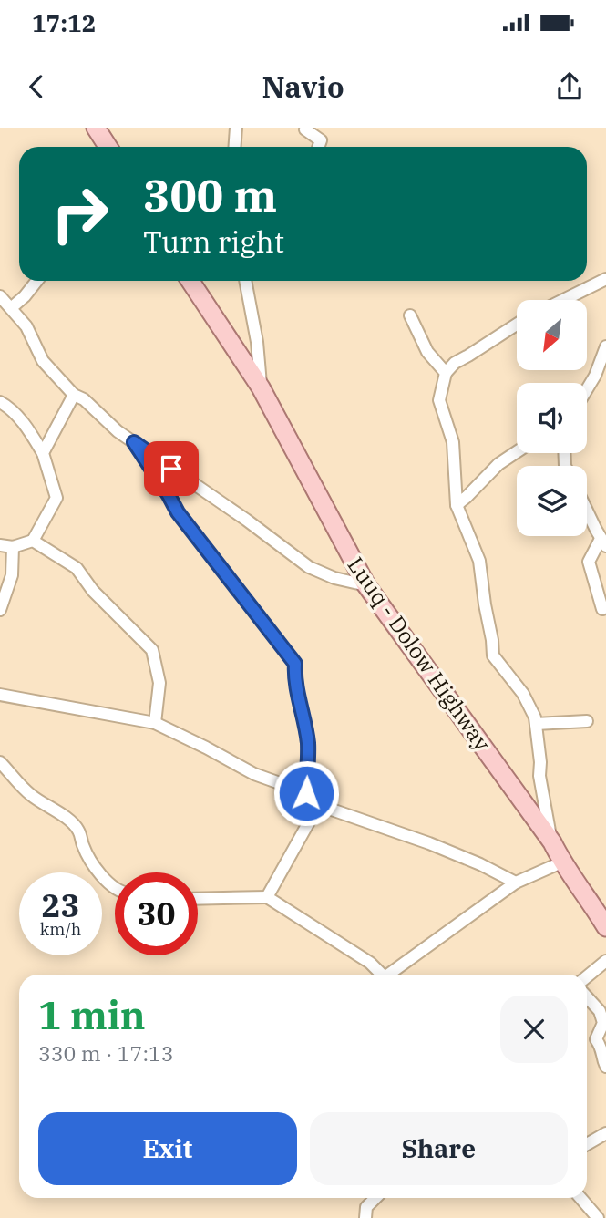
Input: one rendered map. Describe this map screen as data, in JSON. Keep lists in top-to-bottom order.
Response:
{
  "streets": {
    "main road": ["Luuq - Dolow Highway"]
  },
  "north": "bottom left",
  "page": {
    "status": "17:12",
    "header": "Navio",
    "turn": ["300 m", "Turn right"],
    "speed": "23 km/h",
    "limit": "30",
    "heading": ["1 min", "330 m · 17:13"],
    "buttons": ["Exit", "Share"]
  }
}
